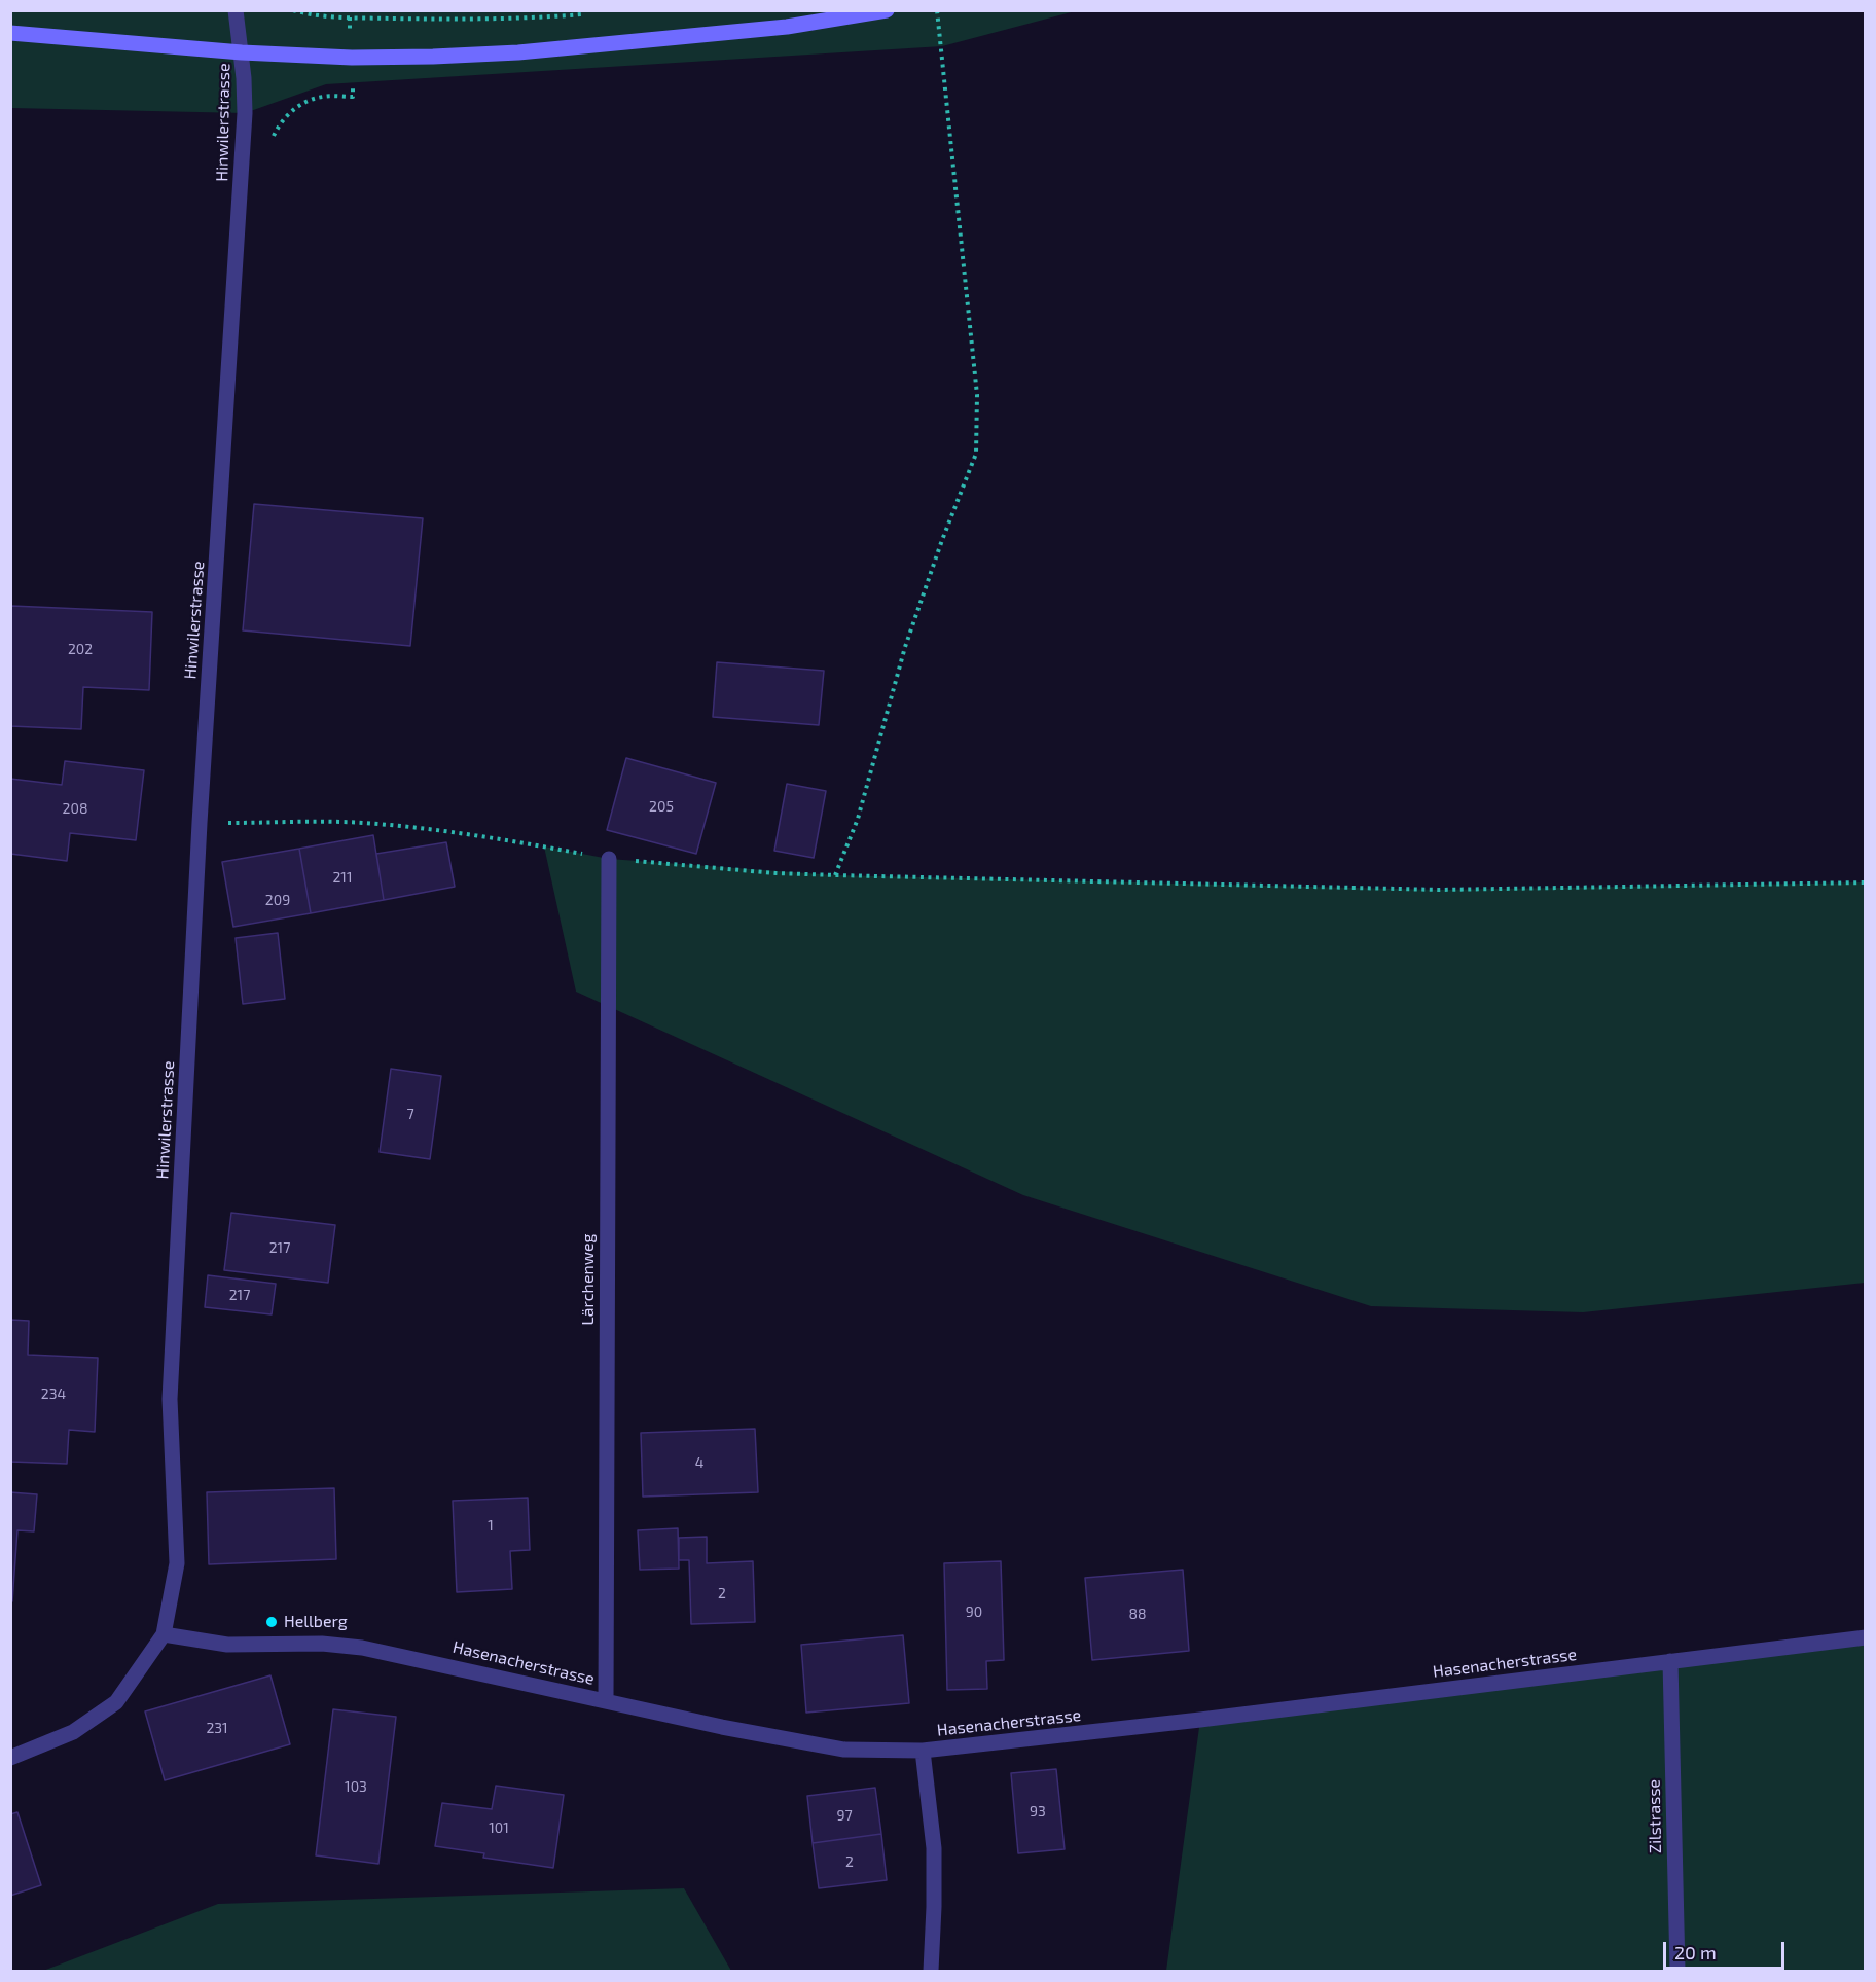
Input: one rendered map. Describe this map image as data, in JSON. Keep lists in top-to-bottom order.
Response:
{
  "streets": {
    "street": [
      "Hinwilerstrasse",
      "Lärchenweg",
      "Hasenacherstrasse",
      "Zilstrasse"
    ]
  },
  "crossings": [
    ["Hinwilerstrasse", "Hasenacherstrasse"],
    ["Lärchenweg", "Hasenacherstrasse"],
    ["Hasenacherstrasse", "Zilstrasse"]
  ],
  "places": ["Hellberg"],
  "house_numbers": [
    "202",
    "205",
    "208",
    "211",
    "209",
    "7",
    "217",
    "217",
    "234",
    "4",
    "1",
    "2",
    "90",
    "88",
    "231",
    "103",
    "93",
    "97",
    "101",
    "2"
  ],
  "scale_bar": "20 m"
}
